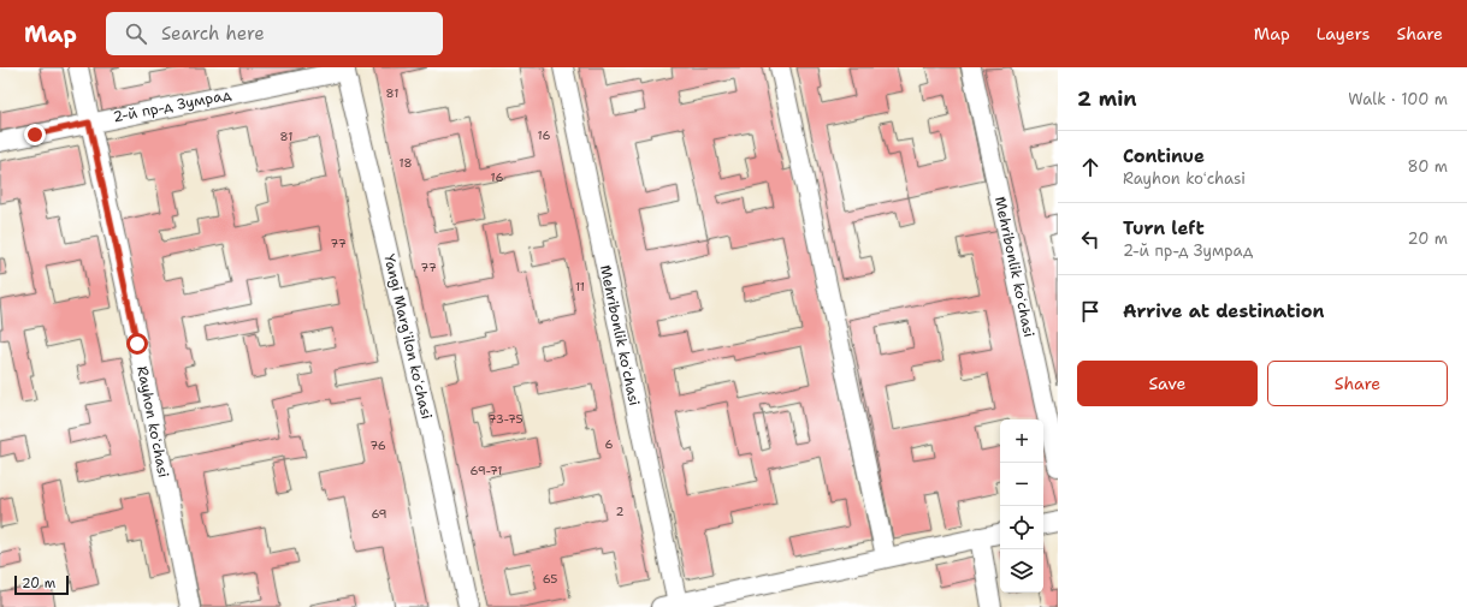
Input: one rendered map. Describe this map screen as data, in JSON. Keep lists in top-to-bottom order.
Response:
{
  "streets": {
    "street": [
      "2-й пр-д Зумрад",
      "Mehribonlik koʻchasi",
      "Yangi Margʻilon koʻchasi",
      "Rayhon koʻchasi"
    ]
  },
  "crossings": [
    ["2-й пр-д Зумрад", "Yangi Margʻilon koʻchasi"],
    ["2-й пр-д Зумрад", "Rayhon koʻchasi"]
  ],
  "house_numbers": [
    "81",
    "16",
    "81",
    "18",
    "16",
    "77",
    "77",
    "11",
    "73-75",
    "6",
    "76",
    "69-71",
    "2",
    "69",
    "65"
  ],
  "scale_bar": "20 m",
  "page": {
    "header": "Map",
    "search": "Search here",
    "nav": ["Map", "Layers", "Share"],
    "heading": ["2 min", "Walk · 100 m"],
    "list": [
      ["Continue", "Rayhon koʻchasi", "80 m"],
      ["Turn left", "2-й пр-д Зумрад", "20 m"],
      "Arrive at destination"
    ],
    "buttons": ["Save", "Share"],
    "map_buttons": ["+", "−"],
    "scale": "20 m"
  }
}
